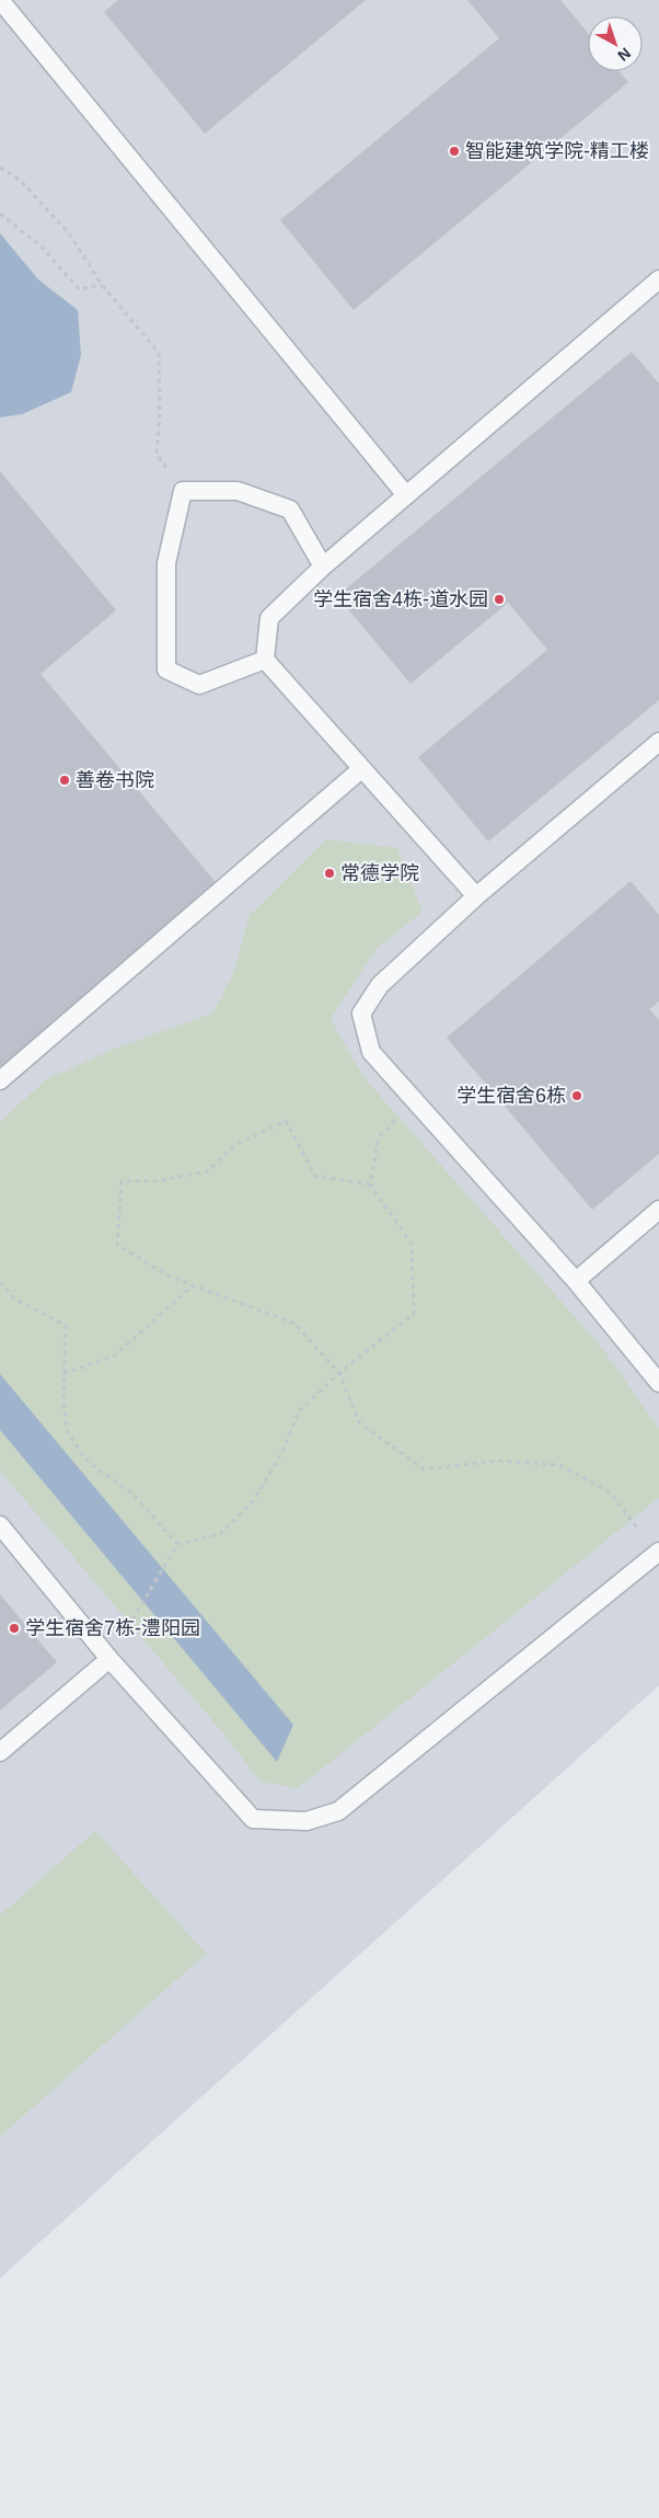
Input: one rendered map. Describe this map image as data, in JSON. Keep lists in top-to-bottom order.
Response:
{
  "places": [
    "智能建筑学院-精工楼",
    "学生宿舍4栋-道水园",
    "善卷书院",
    "常德学院",
    "学生宿舍6栋",
    "学生宿舍7栋-澧阳园"
  ],
  "north": "bottom right"
}
